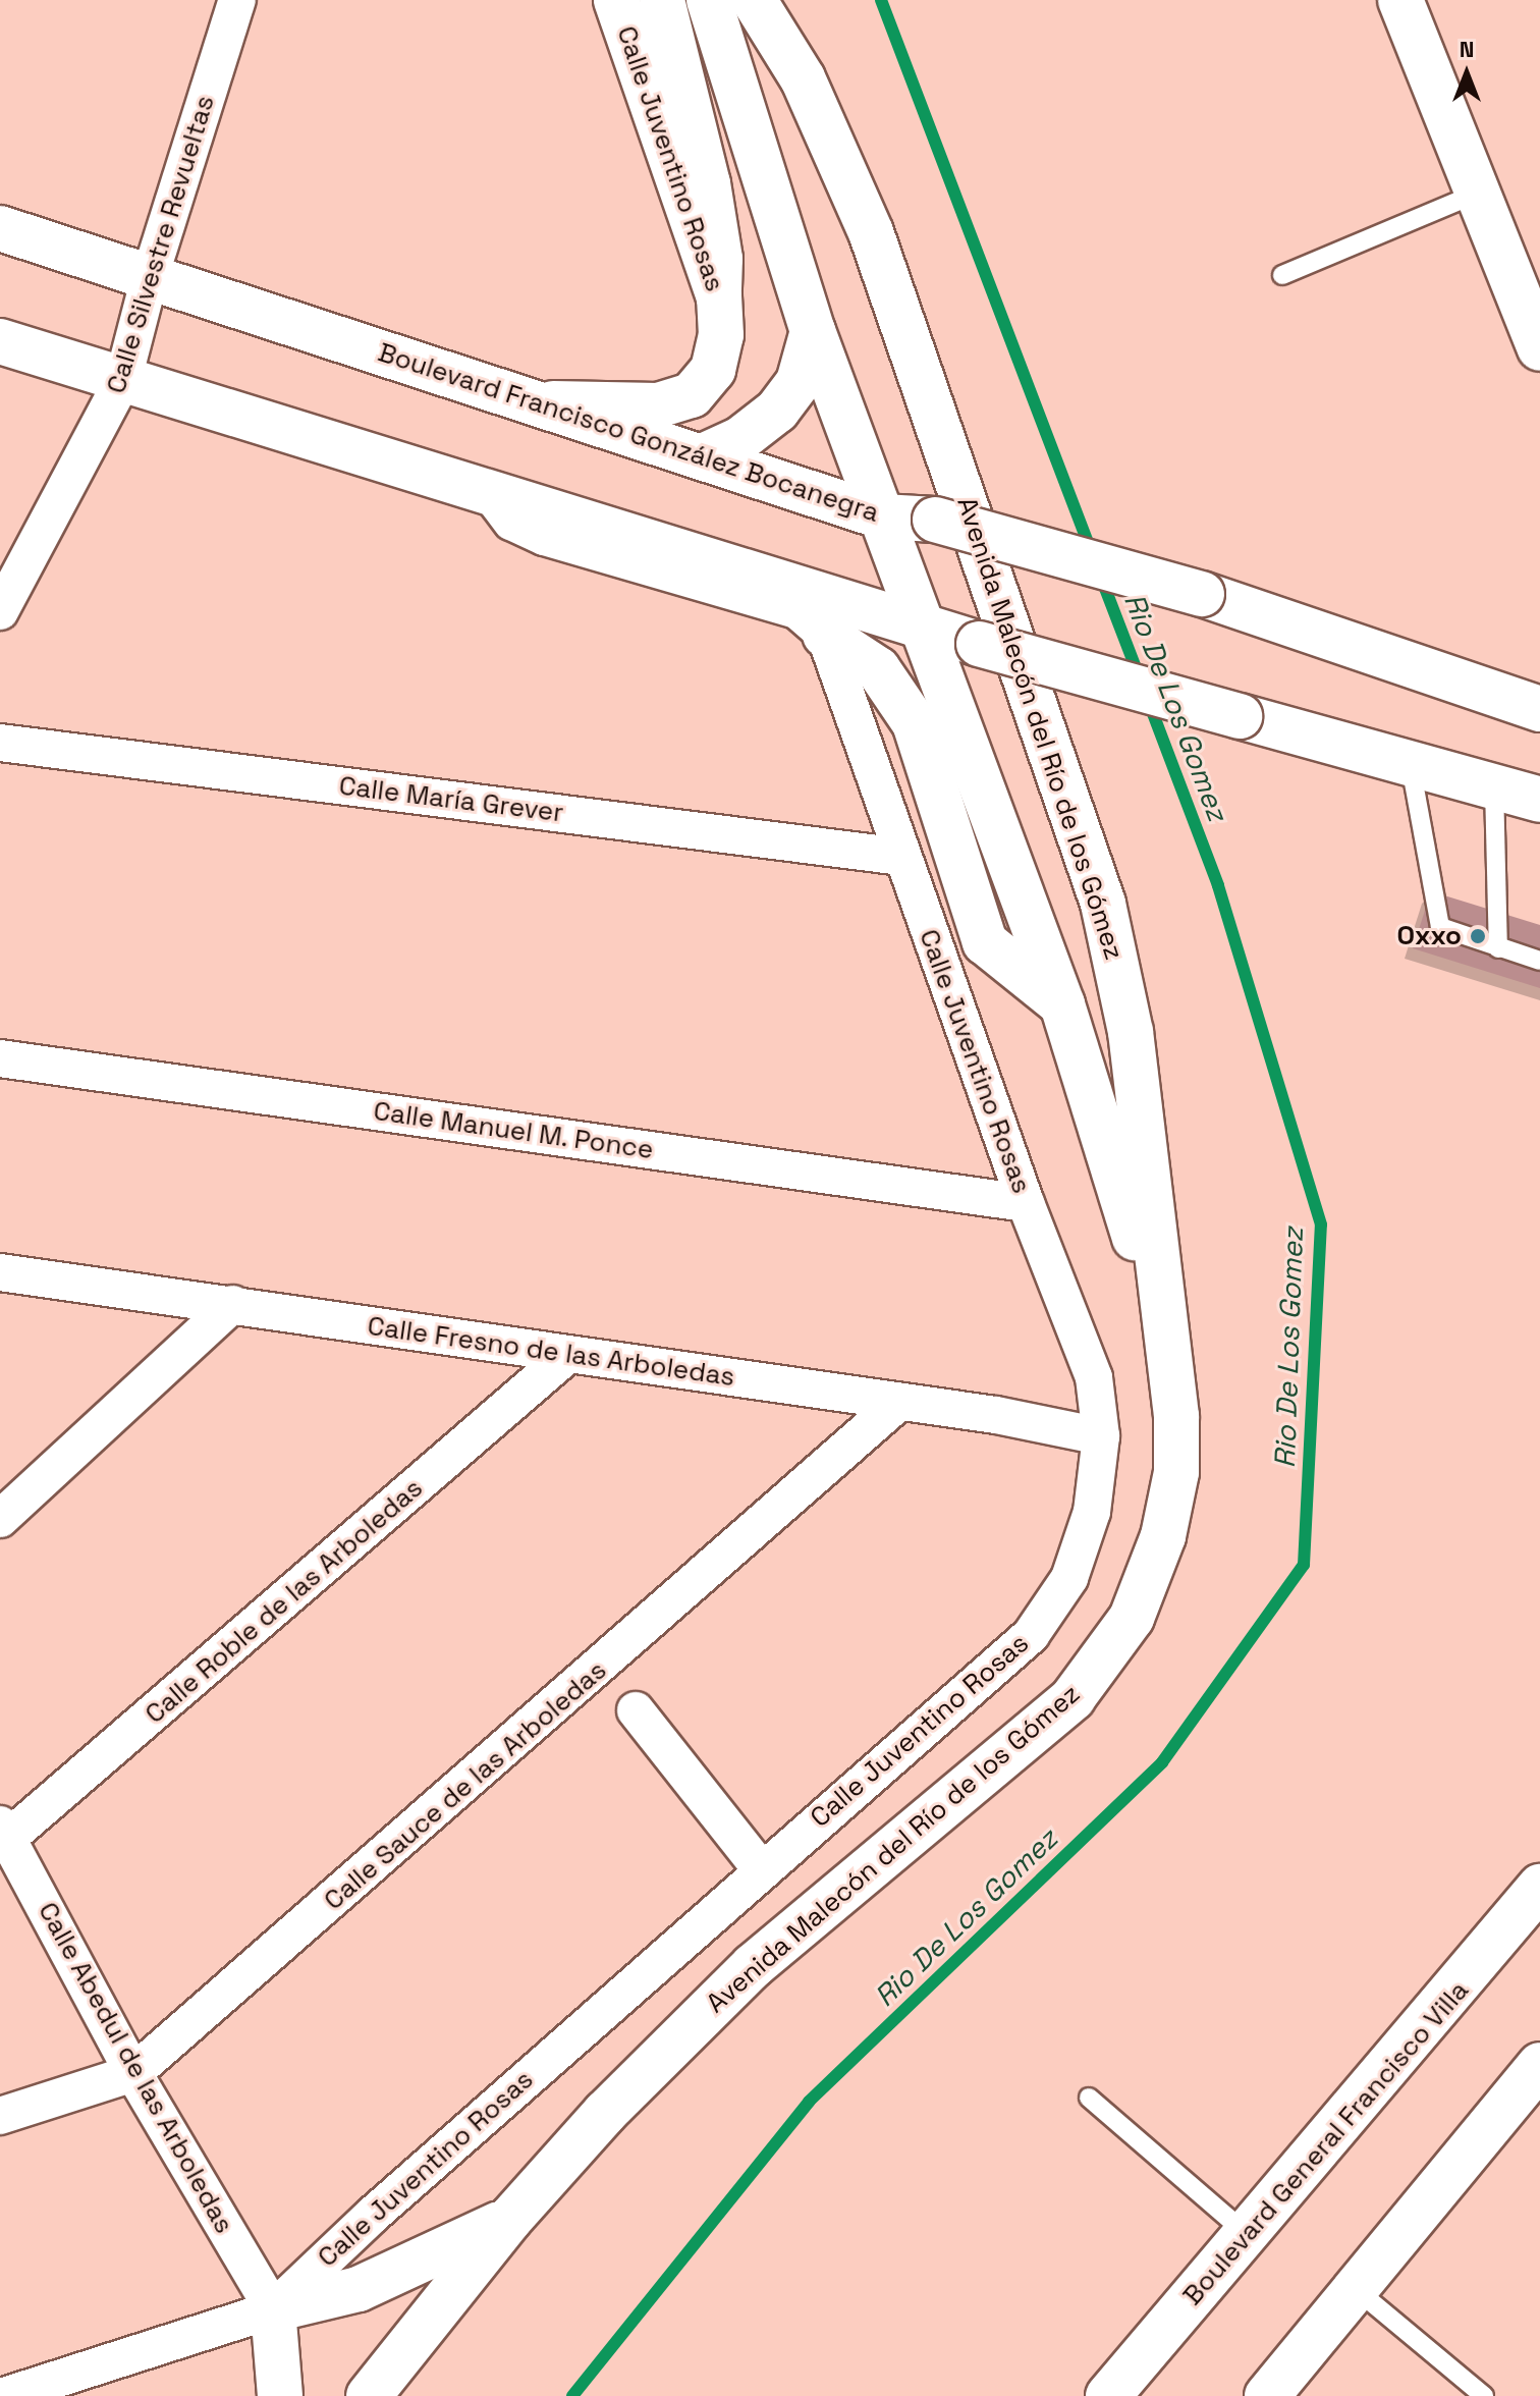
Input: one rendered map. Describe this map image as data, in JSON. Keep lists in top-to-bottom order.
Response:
{
  "streets": {
    "main road": [
      "Calle Juventino Rosas",
      "Boulevard Francisco González Bocanegra",
      "Avenida Malecón del Río de los Gómez",
      "Boulevard General Francisco Villa"
    ],
    "street": [
      "Calle Silvestre Revueltas",
      "Calle María Grever",
      "Calle Manuel M. Ponce",
      "Calle Fresno de las Arboledas",
      "Calle Roble de las Arboledas",
      "Calle Sauce de las Arboledas",
      "Calle Abedul de las Arboledas"
    ]
  },
  "crossings": [
    ["Calle Juventino Rosas", "Boulevard Francisco González Bocanegra"],
    ["Calle Juventino Rosas", "Calle María Grever"],
    ["Calle Juventino Rosas", "Calle Manuel M. Ponce"],
    ["Calle Juventino Rosas", "Calle Fresno de las Arboledas"],
    ["Calle Juventino Rosas", "Calle Abedul de las Arboledas"],
    ["Calle Silvestre Revueltas", "Boulevard Francisco González Bocanegra"],
    ["Calle Fresno de las Arboledas", "Calle Roble de las Arboledas"],
    ["Calle Fresno de las Arboledas", "Calle Sauce de las Arboledas"],
    ["Calle Roble de las Arboledas", "Calle Abedul de las Arboledas"],
    ["Calle Sauce de las Arboledas", "Calle Abedul de las Arboledas"]
  ],
  "water": ["Rio De Los Gomez"],
  "places": ["Oxxo"],
  "north": "top"
}
